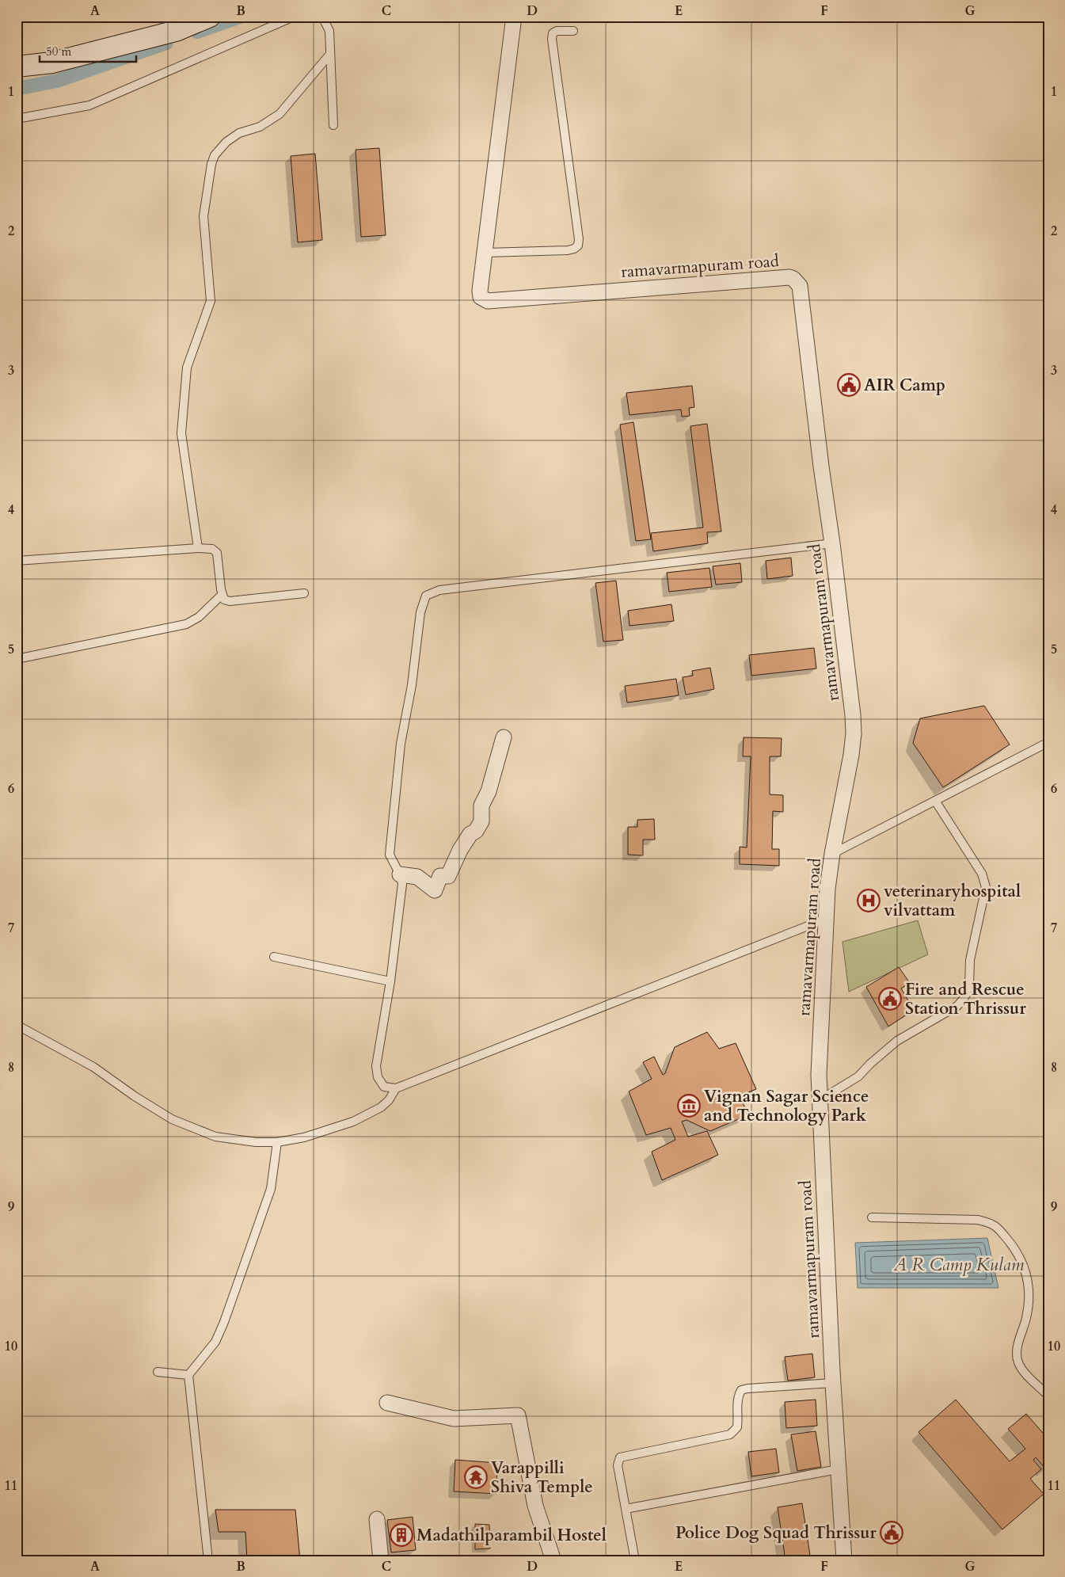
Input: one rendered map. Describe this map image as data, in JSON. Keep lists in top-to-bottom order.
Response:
{
  "streets": {
    "street": ["ramavarmapuram road"]
  },
  "water": ["A R Camp Kulam"],
  "places": {
    "public building": ["AIR Camp", "Fire and Rescue Station Thrissur", "Police Dog Squad Thrissur"],
    "hospital": ["veterinaryhospital vilvattam"],
    "museum": ["Vignan Sagar Science and Technology Park"],
    "temple": ["Varappilli Shiva Temple"],
    "building": ["Madathilparambil Hostel"]
  },
  "scale_bar": "50 m",
  "grid": {
    "columns": [
      "A",
      "B",
      "C",
      "D",
      "E",
      "F",
      "G"
    ],
    "rows": [
      "1",
      "2",
      "3",
      "4",
      "5",
      "6",
      "7",
      "8",
      "9",
      "10",
      "11"
    ]
  }
}
